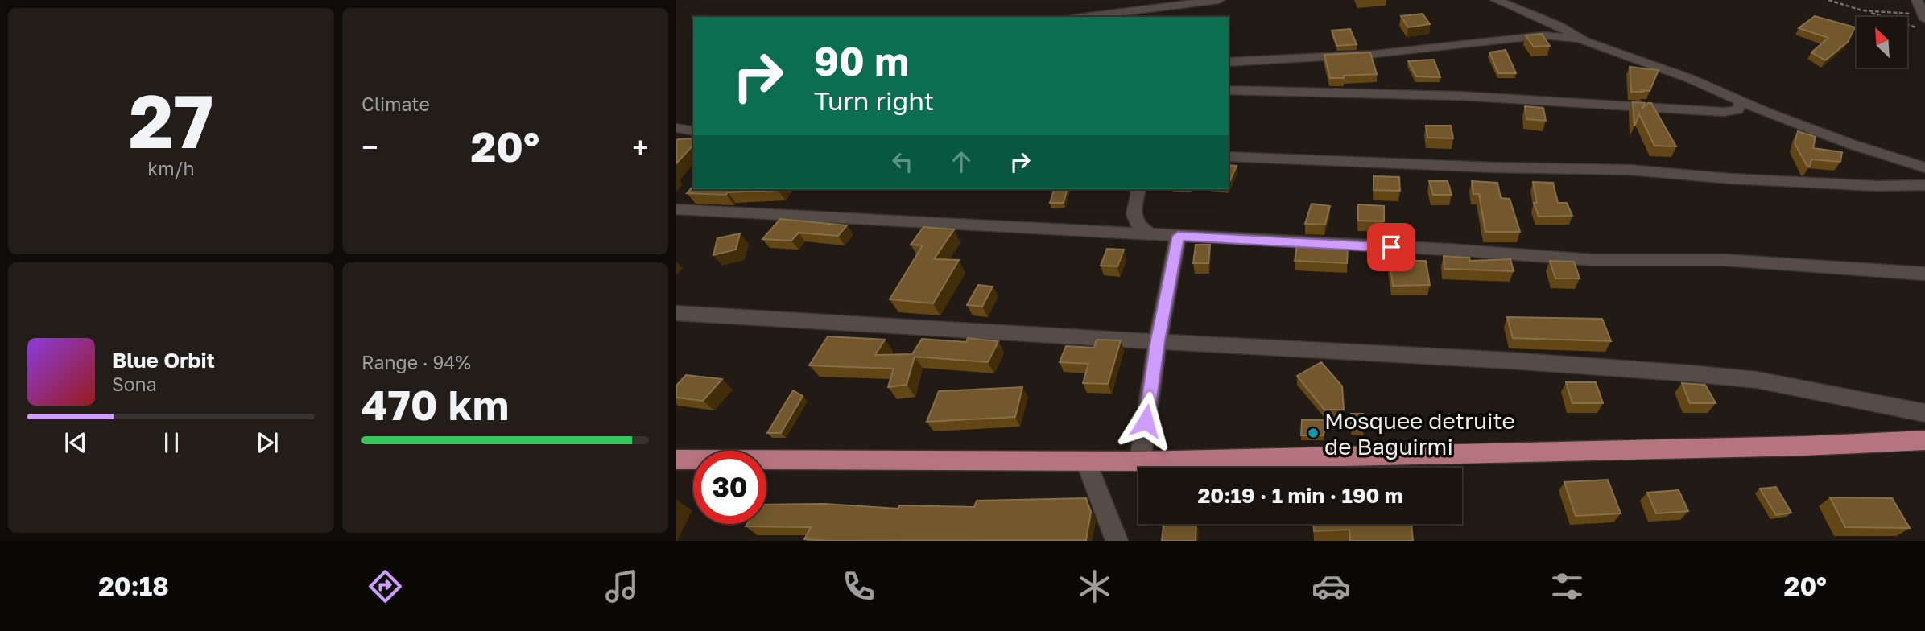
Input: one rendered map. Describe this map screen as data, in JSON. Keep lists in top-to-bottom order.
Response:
{
  "places": ["Mosquee detruite de Baguirmi"],
  "north": "top left",
  "page": {
    "tile": [
      ["27", "km/h"],
      "Climate",
      ["Range · 94%", "470 km"]
    ],
    "turn": ["90 m", "Turn right"],
    "heat": ["−", "20°", "+"],
    "song": ["Blue Orbit", "Sona"],
    "limit": "30",
    "trip": "20:19 · 1 min · 190 m",
    "tabs": ["20:18", "20°"]
  }
}
